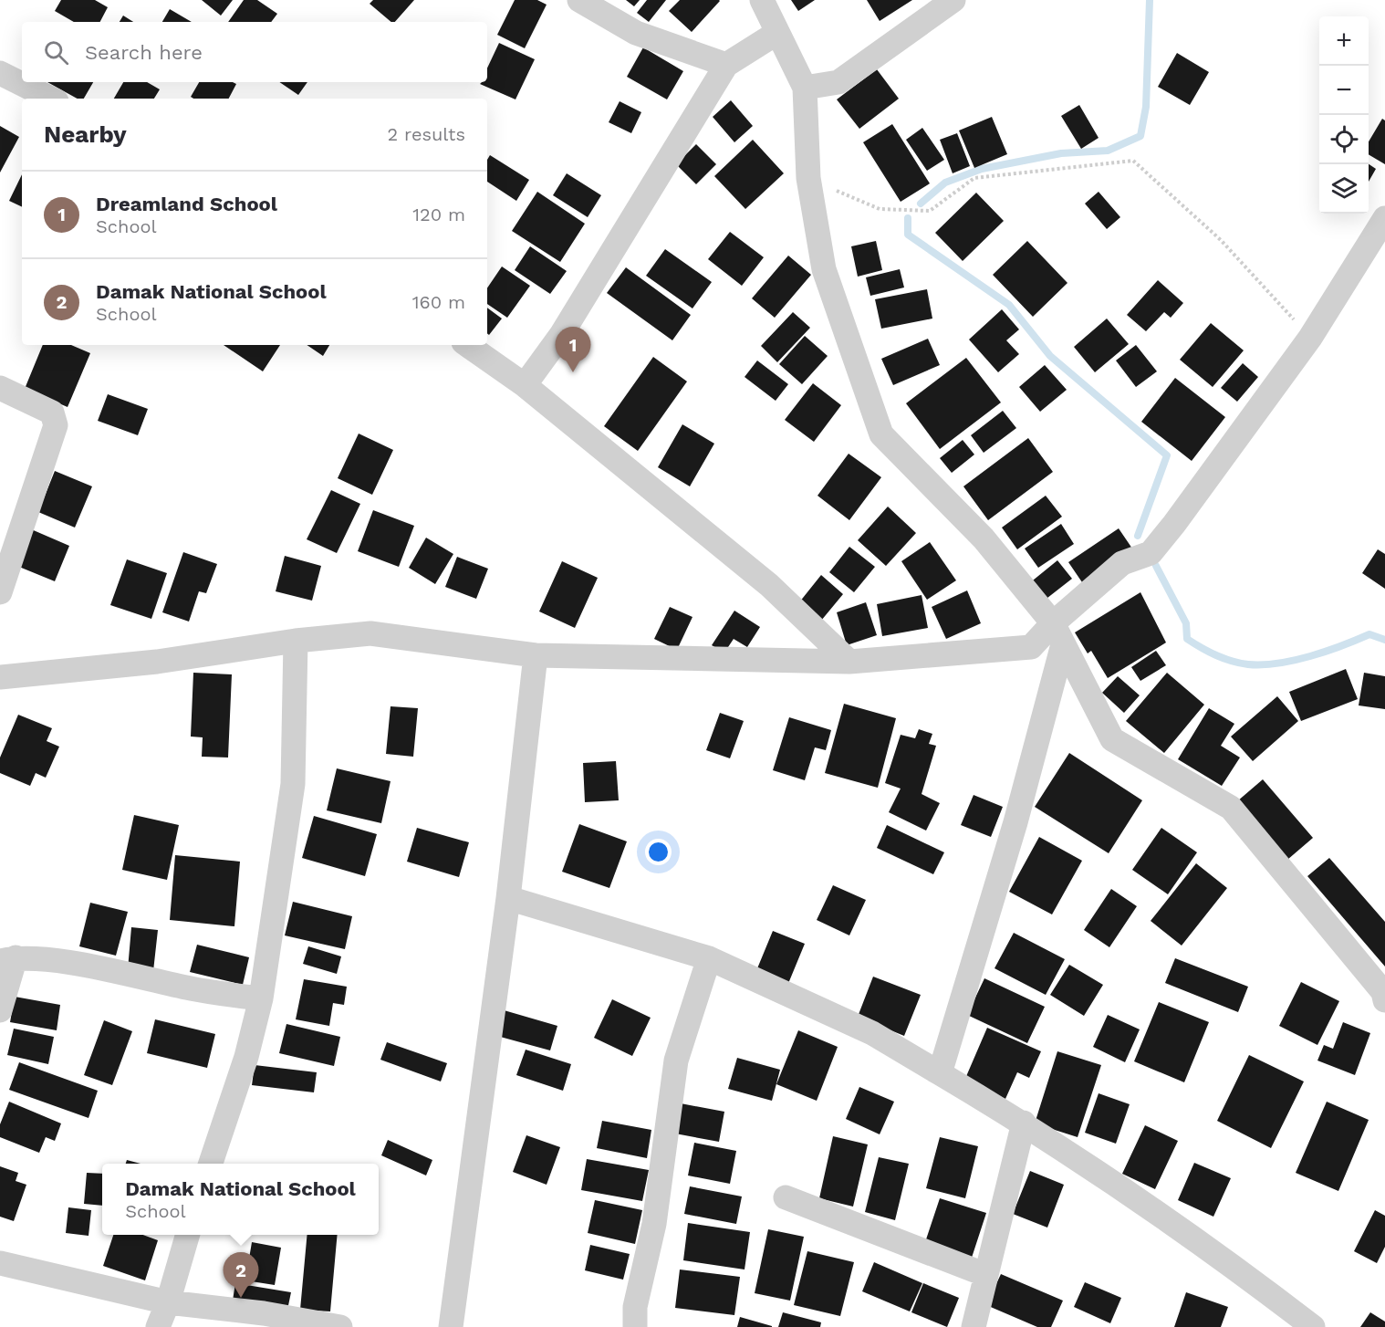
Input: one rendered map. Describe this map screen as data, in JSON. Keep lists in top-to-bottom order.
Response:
{
  "page": {
    "map_buttons": ["+", "−"],
    "search": "Search here",
    "heading": ["Nearby", "2 results"],
    "list": [
      {
        "mark": "1",
        "name": "Dreamland School",
        "note": "School",
        "value": "120 m"
      },
      {
        "mark": "2",
        "name": "Damak National School",
        "note": "School",
        "value": "160 m"
      }
    ],
    "pins": ["1", "2"],
    "popup": ["Damak National School", "School"]
  }
}
